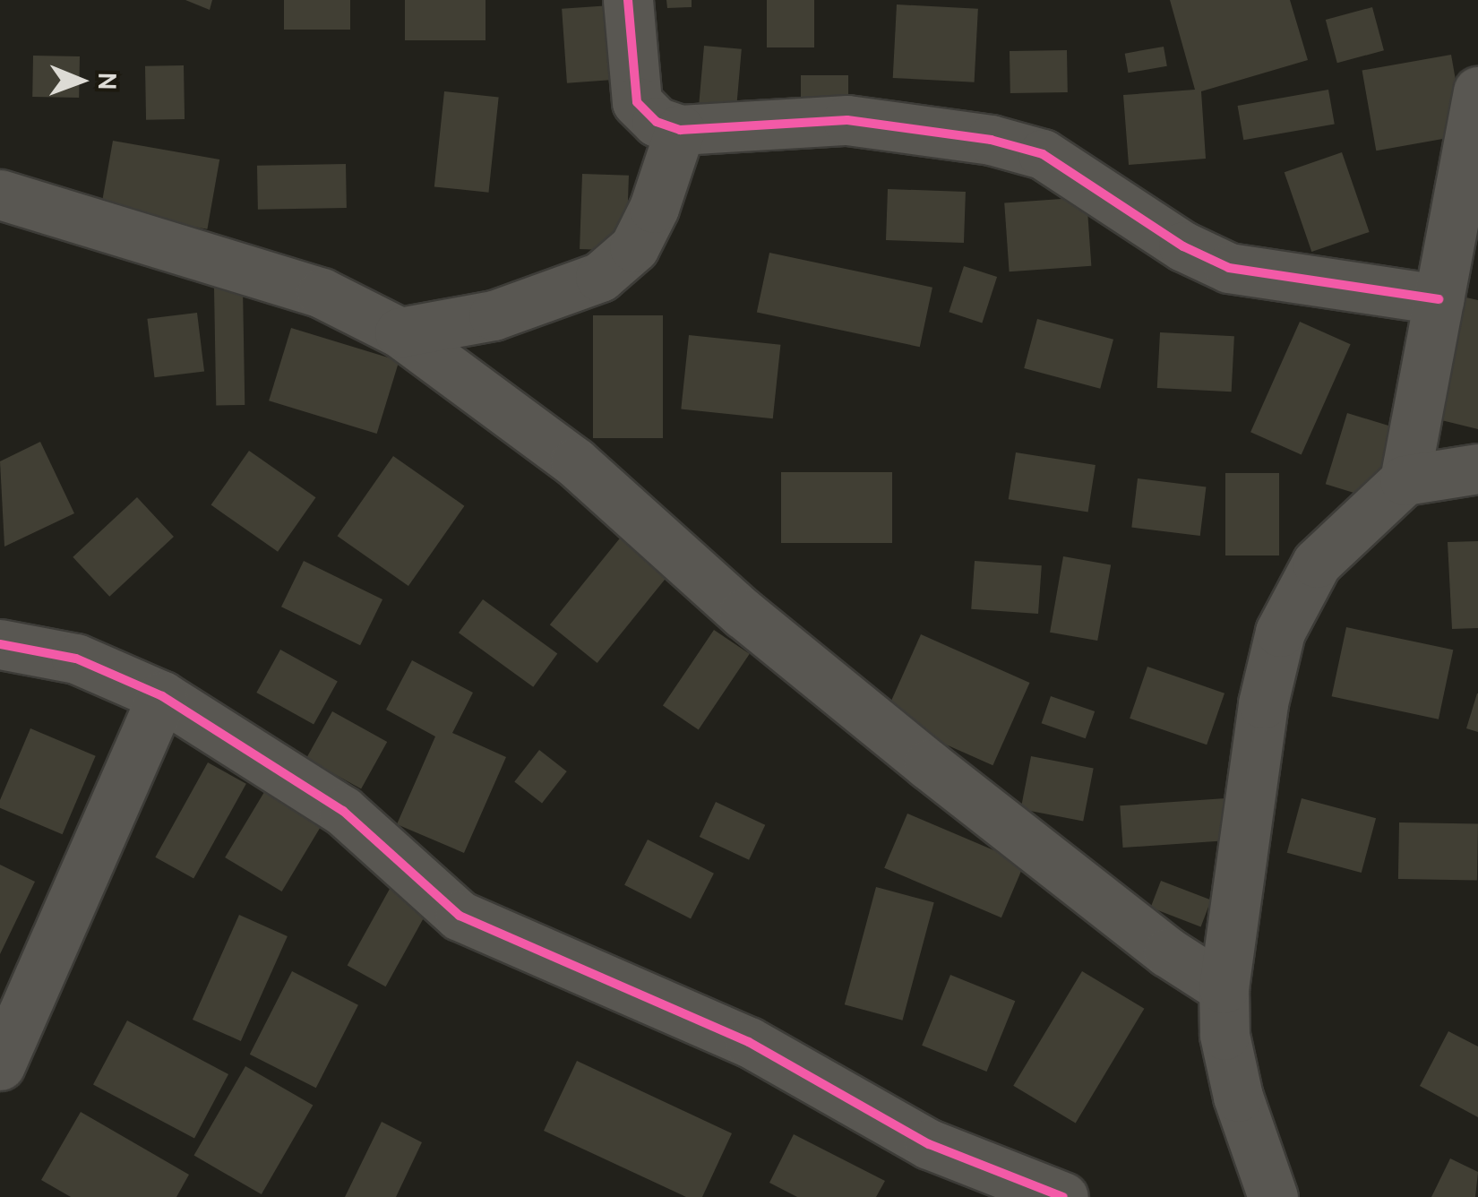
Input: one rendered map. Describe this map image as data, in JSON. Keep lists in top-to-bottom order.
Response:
{
  "north": "right"
}
